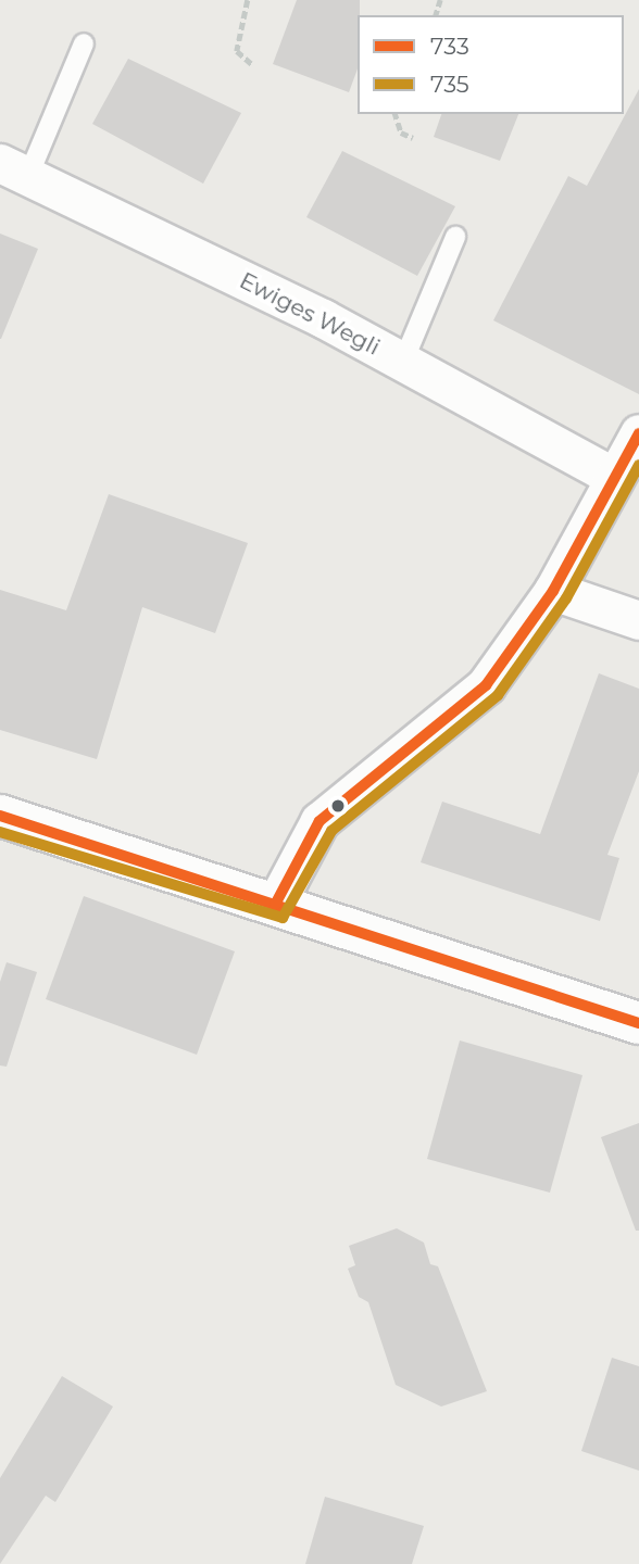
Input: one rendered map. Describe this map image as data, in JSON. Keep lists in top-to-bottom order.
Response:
{
  "streets": {
    "street": ["Ewiges Wegli"]
  },
  "lines": ["transit line 733", "transit line 735"],
  "legend": ["733", "735"]
}
